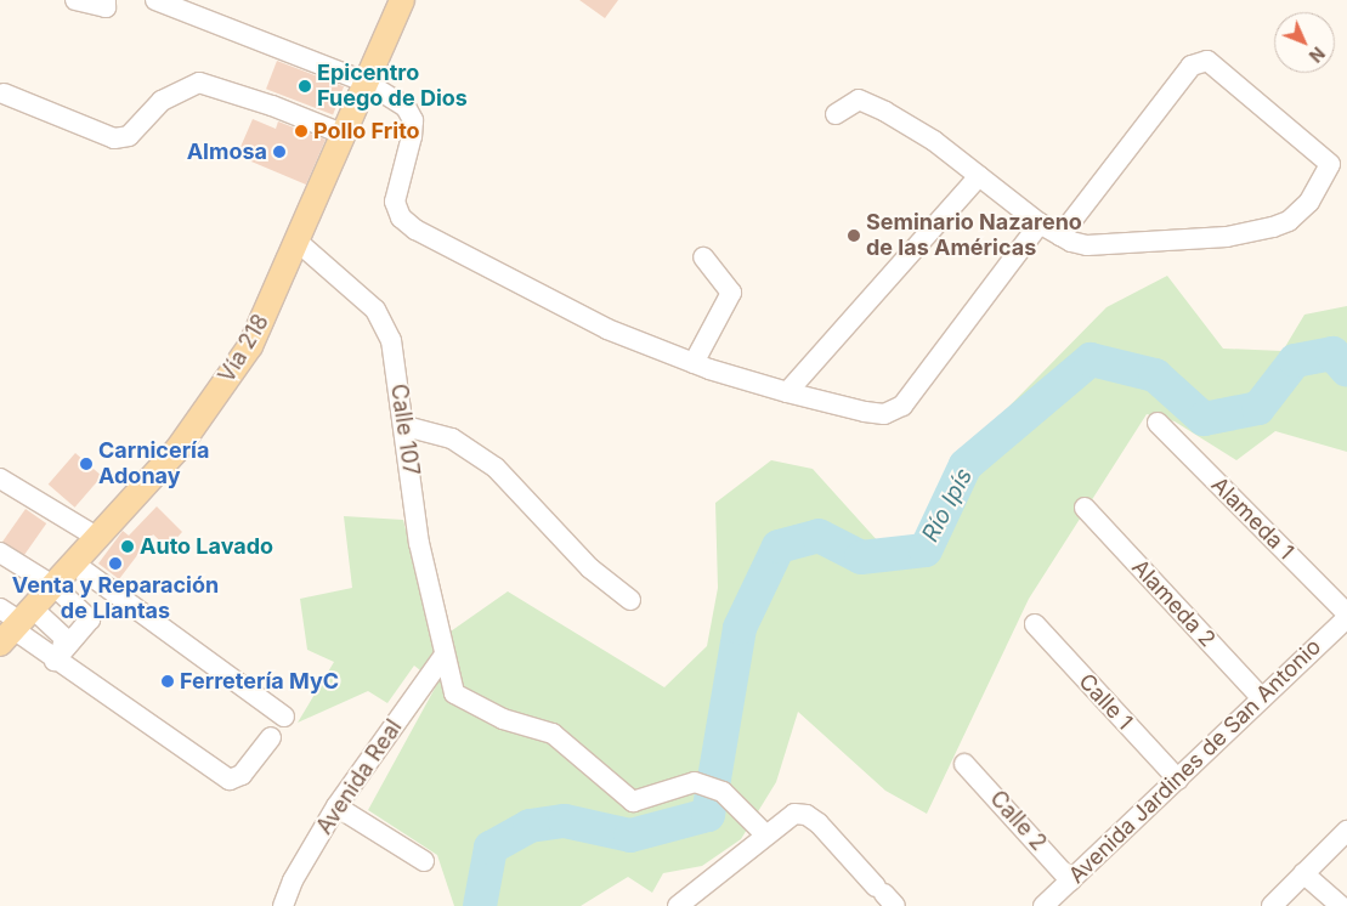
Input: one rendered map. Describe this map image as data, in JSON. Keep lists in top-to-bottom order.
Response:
{
  "streets": {
    "main road": ["Vía 218"],
    "street": [
      "Calle 107",
      "Alameda 1",
      "Alameda 2",
      "Calle 1",
      "Avenida Jardines de San Antonio",
      "Avenida Real",
      "Calle 2"
    ]
  },
  "crossings": [
    ["Vía 218", "Calle 107"],
    ["Calle 107", "Avenida Real"],
    ["Alameda 1", "Avenida Jardines de San Antonio"],
    ["Alameda 2", "Avenida Jardines de San Antonio"],
    ["Calle 1", "Avenida Jardines de San Antonio"],
    ["Avenida Jardines de San Antonio", "Calle 2"]
  ],
  "water": ["Río Ipís"],
  "places": [
    "Epicentro Fuego de Dios",
    "Pollo Frito",
    "Almosa",
    "Seminario Nazareno de las Américas",
    "Carnicería Adonay",
    "Auto Lavado",
    "Venta y Reparación de Llantas",
    "Ferretería MyC"
  ],
  "north": "bottom right"
}
